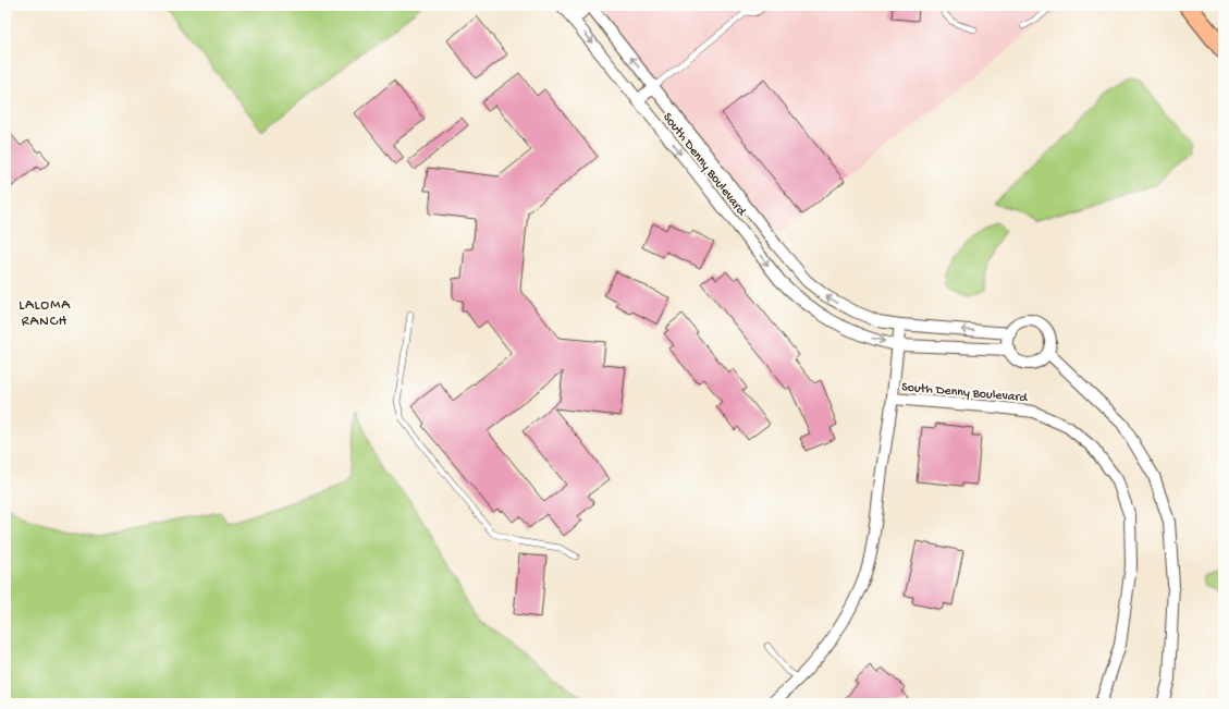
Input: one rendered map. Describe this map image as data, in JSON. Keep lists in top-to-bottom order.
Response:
{
  "streets": {
    "street": ["South Denny Boulevard"]
  },
  "districts": ["LALOMA RANCH"]
}
